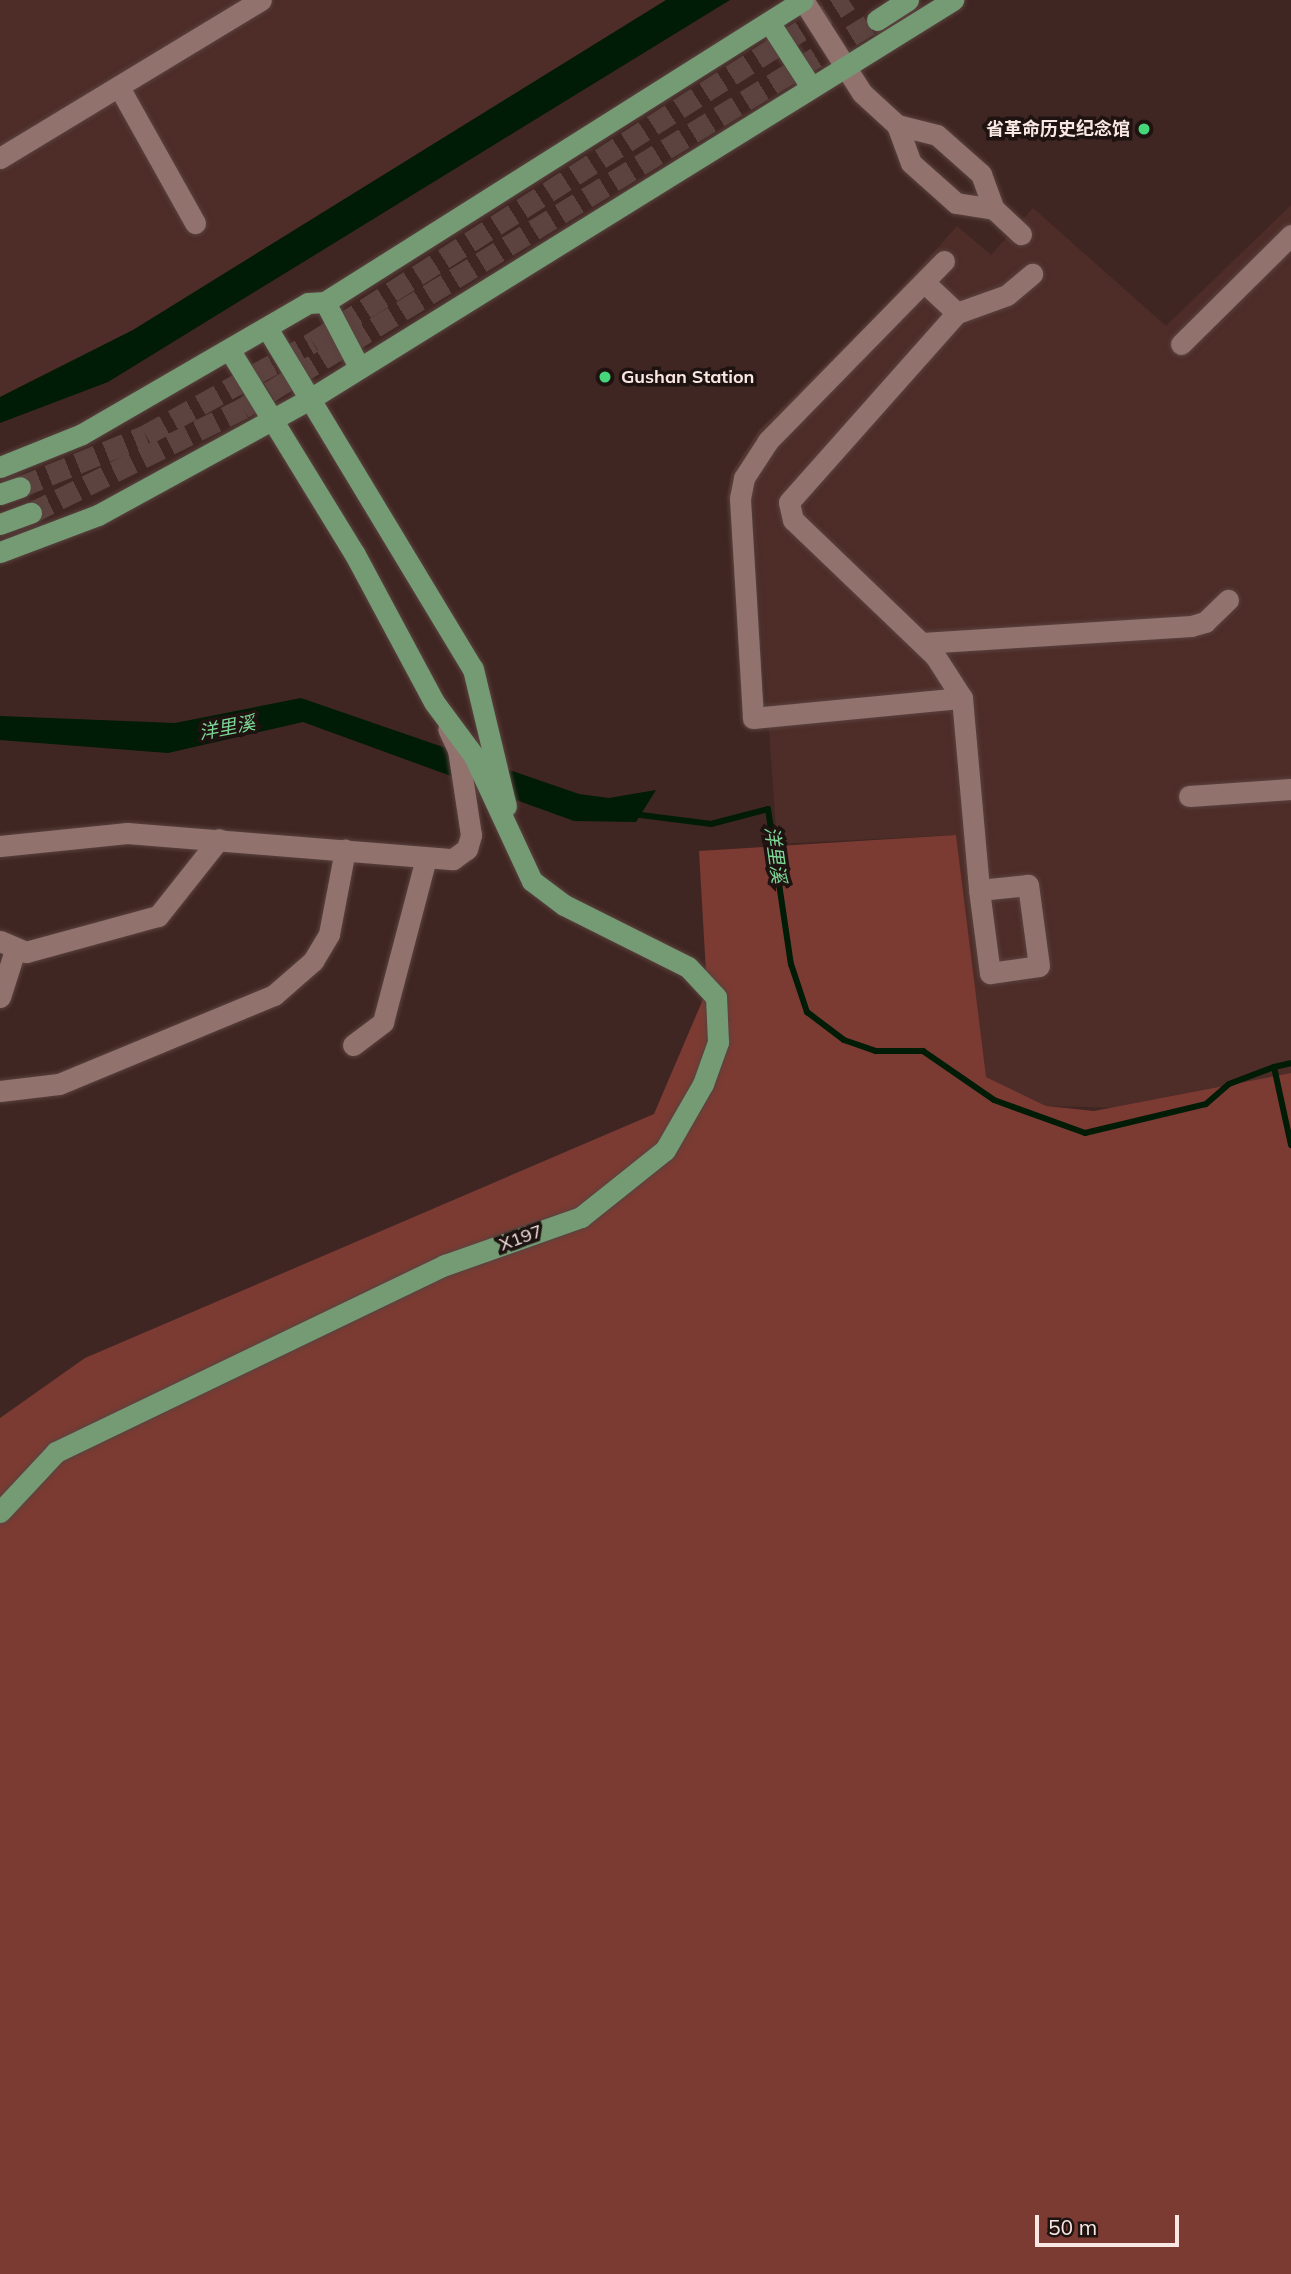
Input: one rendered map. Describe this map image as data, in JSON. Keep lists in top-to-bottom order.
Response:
{
  "streets": {
    "main road": ["X197"]
  },
  "water": ["洋里溪"],
  "places": ["省革命历史纪念馆", "Gushan Station"],
  "scale_bar": "50 m"
}
